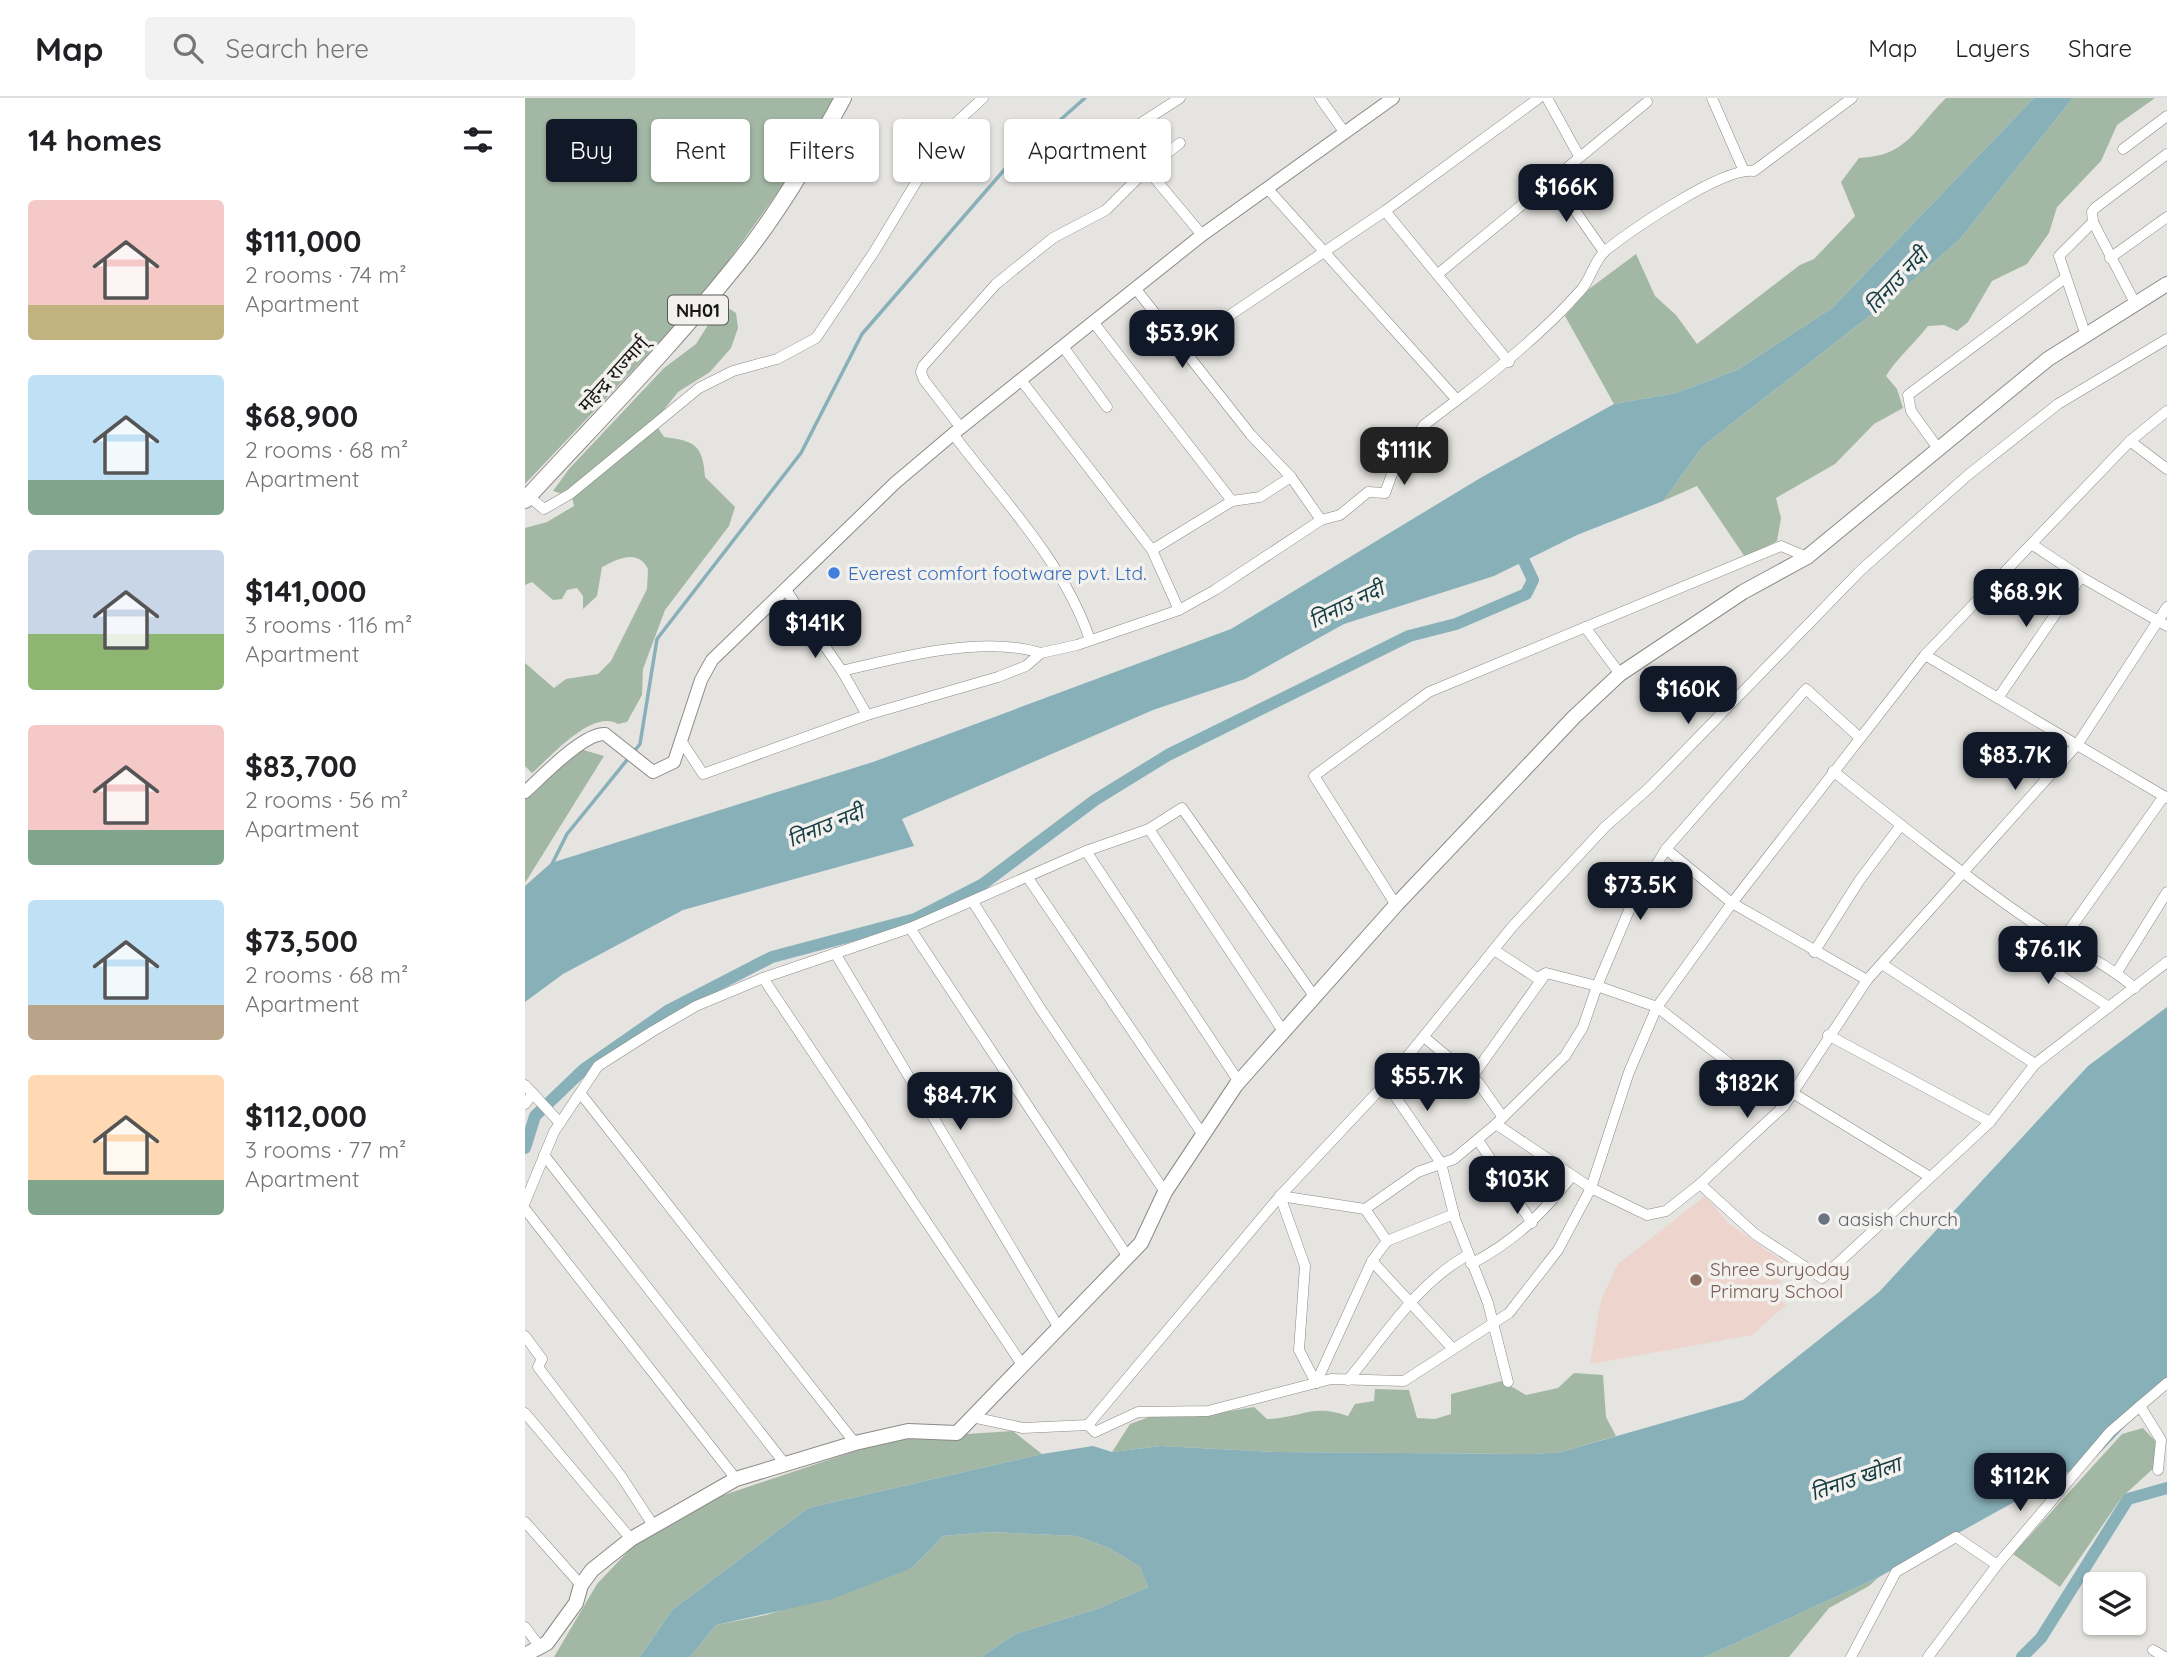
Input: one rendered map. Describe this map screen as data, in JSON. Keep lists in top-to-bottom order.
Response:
{
  "streets": {
    "highway": ["NH01", "महेन्द्र राज्मार्ग्"]
  },
  "water": ["तिनाउ नदी", "तिनाउ खोला"],
  "places": ["Everest comfort footware pvt. Ltd.", "aasish church", "Shree Suryoday Primary School"],
  "page": {
    "header": "Map",
    "search": "Search here",
    "nav": ["Map", "Layers", "Share"],
    "heading": "14 homes",
    "chip": [
      "Buy",
      "Rent",
      "Filters",
      "New",
      "Apartment"
    ],
    "price": [
      "$166K",
      "$53.9K",
      "$111K",
      "$68.9K",
      "$141K",
      "$160K",
      "$83.7K",
      "$73.5K",
      "$76.1K",
      "$55.7K",
      "$182K",
      "$84.7K",
      "$103K",
      "$112K"
    ],
    "list": [
      {
        "name": "$111,000",
        "note": "2 rooms · 74 m² · Apartment"
      },
      {
        "name": "$68,900",
        "note": "2 rooms · 68 m² · Apartment"
      },
      {
        "name": "$141,000",
        "note": "3 rooms · 116 m² · Apartment"
      },
      {
        "name": "$83,700",
        "note": "2 rooms · 56 m² · Apartment"
      },
      {
        "name": "$73,500",
        "note": "2 rooms · 68 m² · Apartment"
      },
      {
        "name": "$112,000",
        "note": "3 rooms · 77 m² · Apartment"
      }
    ]
  }
}
